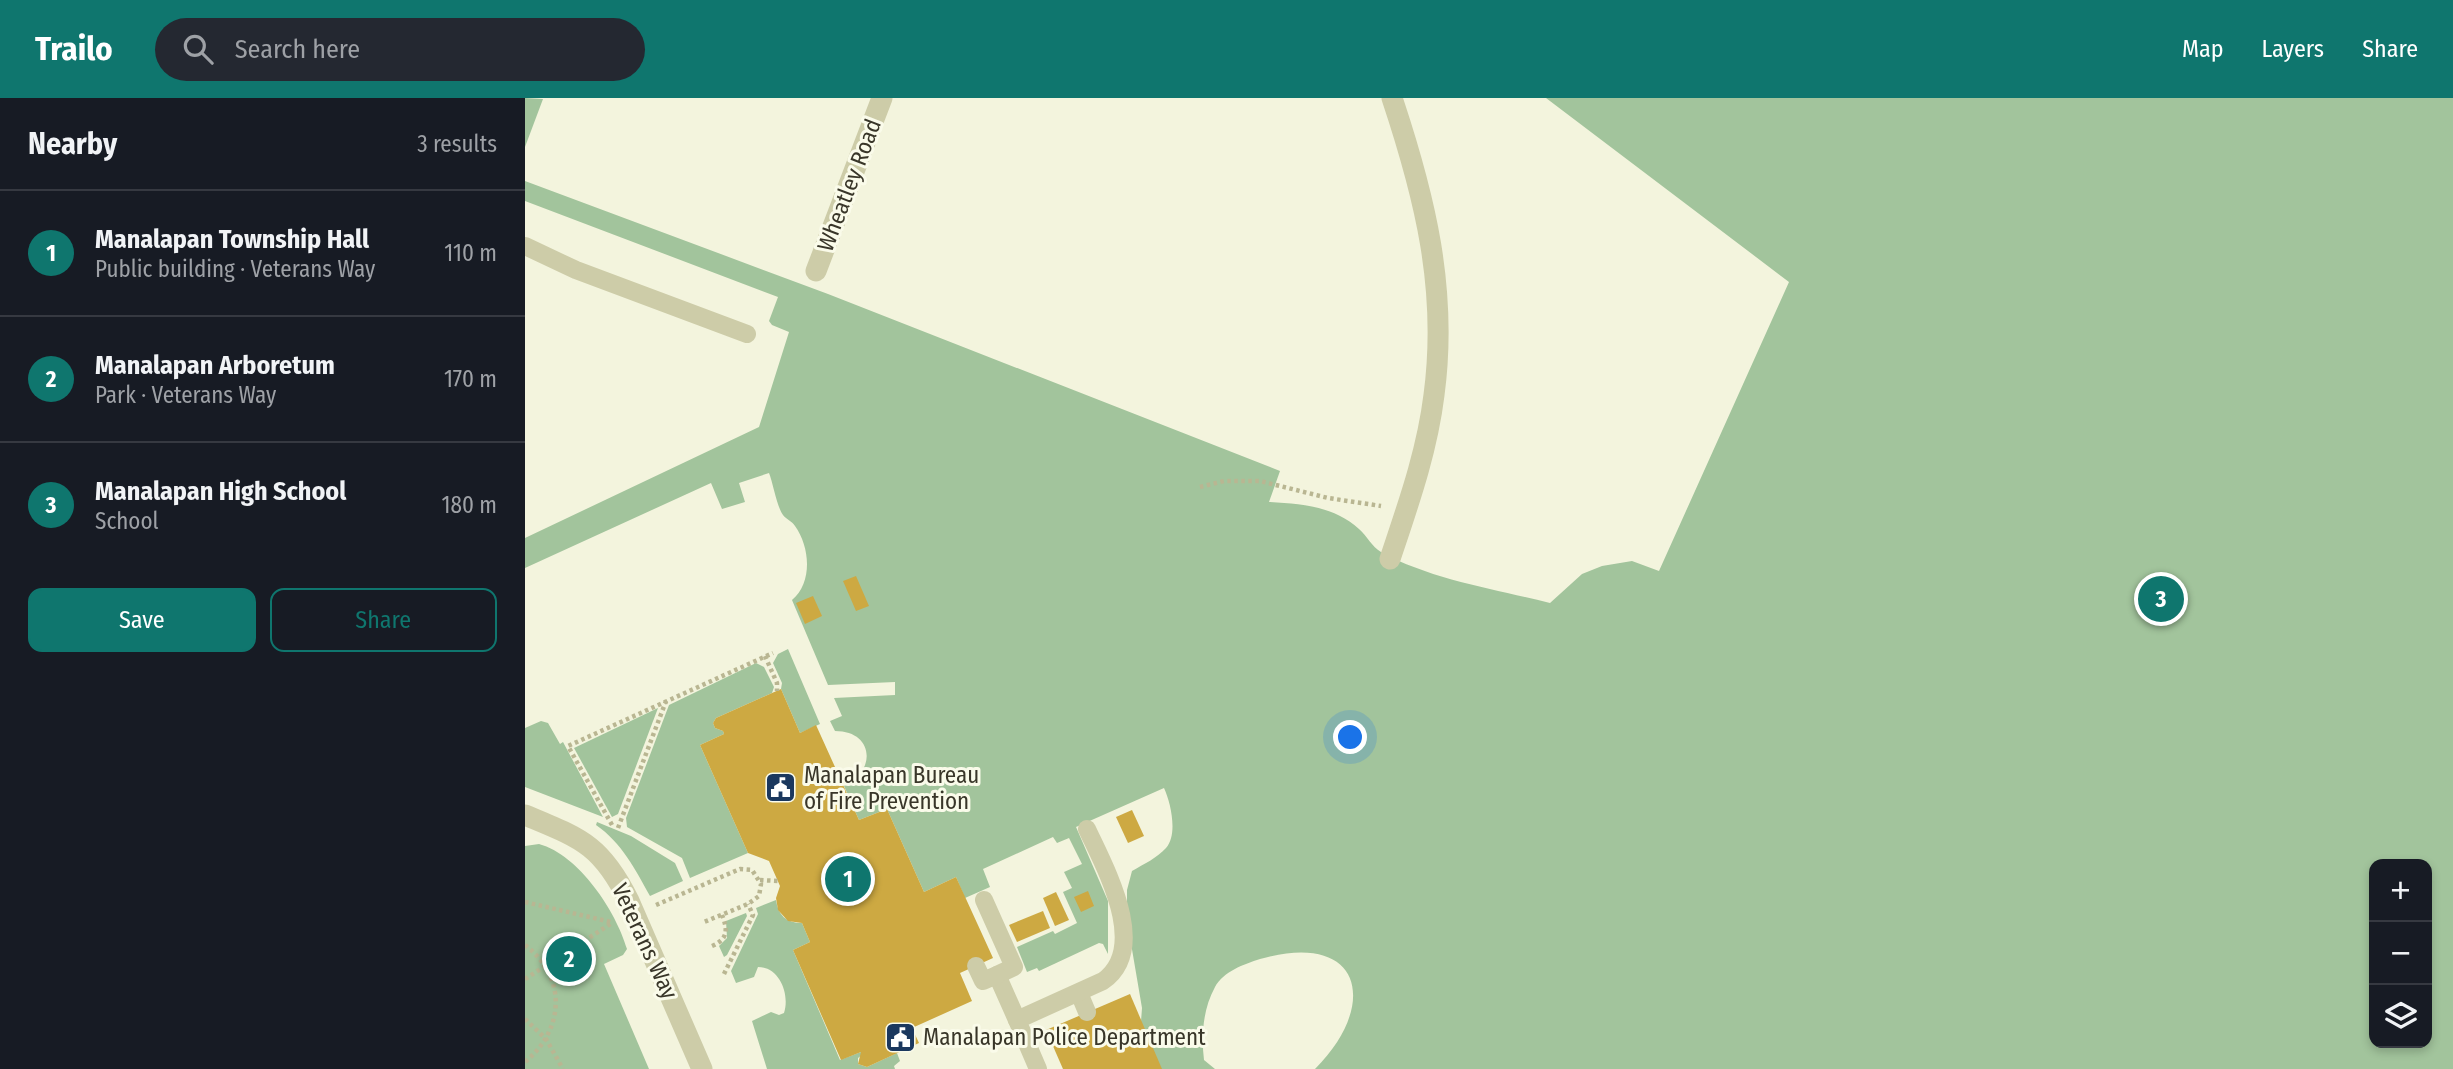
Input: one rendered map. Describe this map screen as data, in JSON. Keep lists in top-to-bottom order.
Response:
{
  "streets": {
    "street": ["Wheatley Road", "Veterans Way"]
  },
  "places": {
    "public building": ["Manalapan Bureau of Fire Prevention", "Manalapan Police Department"]
  },
  "page": {
    "header": "Trailo",
    "search": "Search here",
    "nav": ["Map", "Layers", "Share"],
    "heading": ["Nearby", "3 results"],
    "list": [
      {
        "mark": "1",
        "name": "Manalapan Township Hall",
        "note": "Public building · Veterans Way",
        "value": "110 m"
      },
      {
        "mark": "2",
        "name": "Manalapan Arboretum",
        "note": "Park · Veterans Way",
        "value": "170 m"
      },
      {
        "mark": "3",
        "name": "Manalapan High School",
        "note": "School",
        "value": "180 m"
      }
    ],
    "buttons": ["Save", "Share"],
    "pins": ["3", "1", "2"],
    "map_buttons": ["+", "−"]
  }
}
